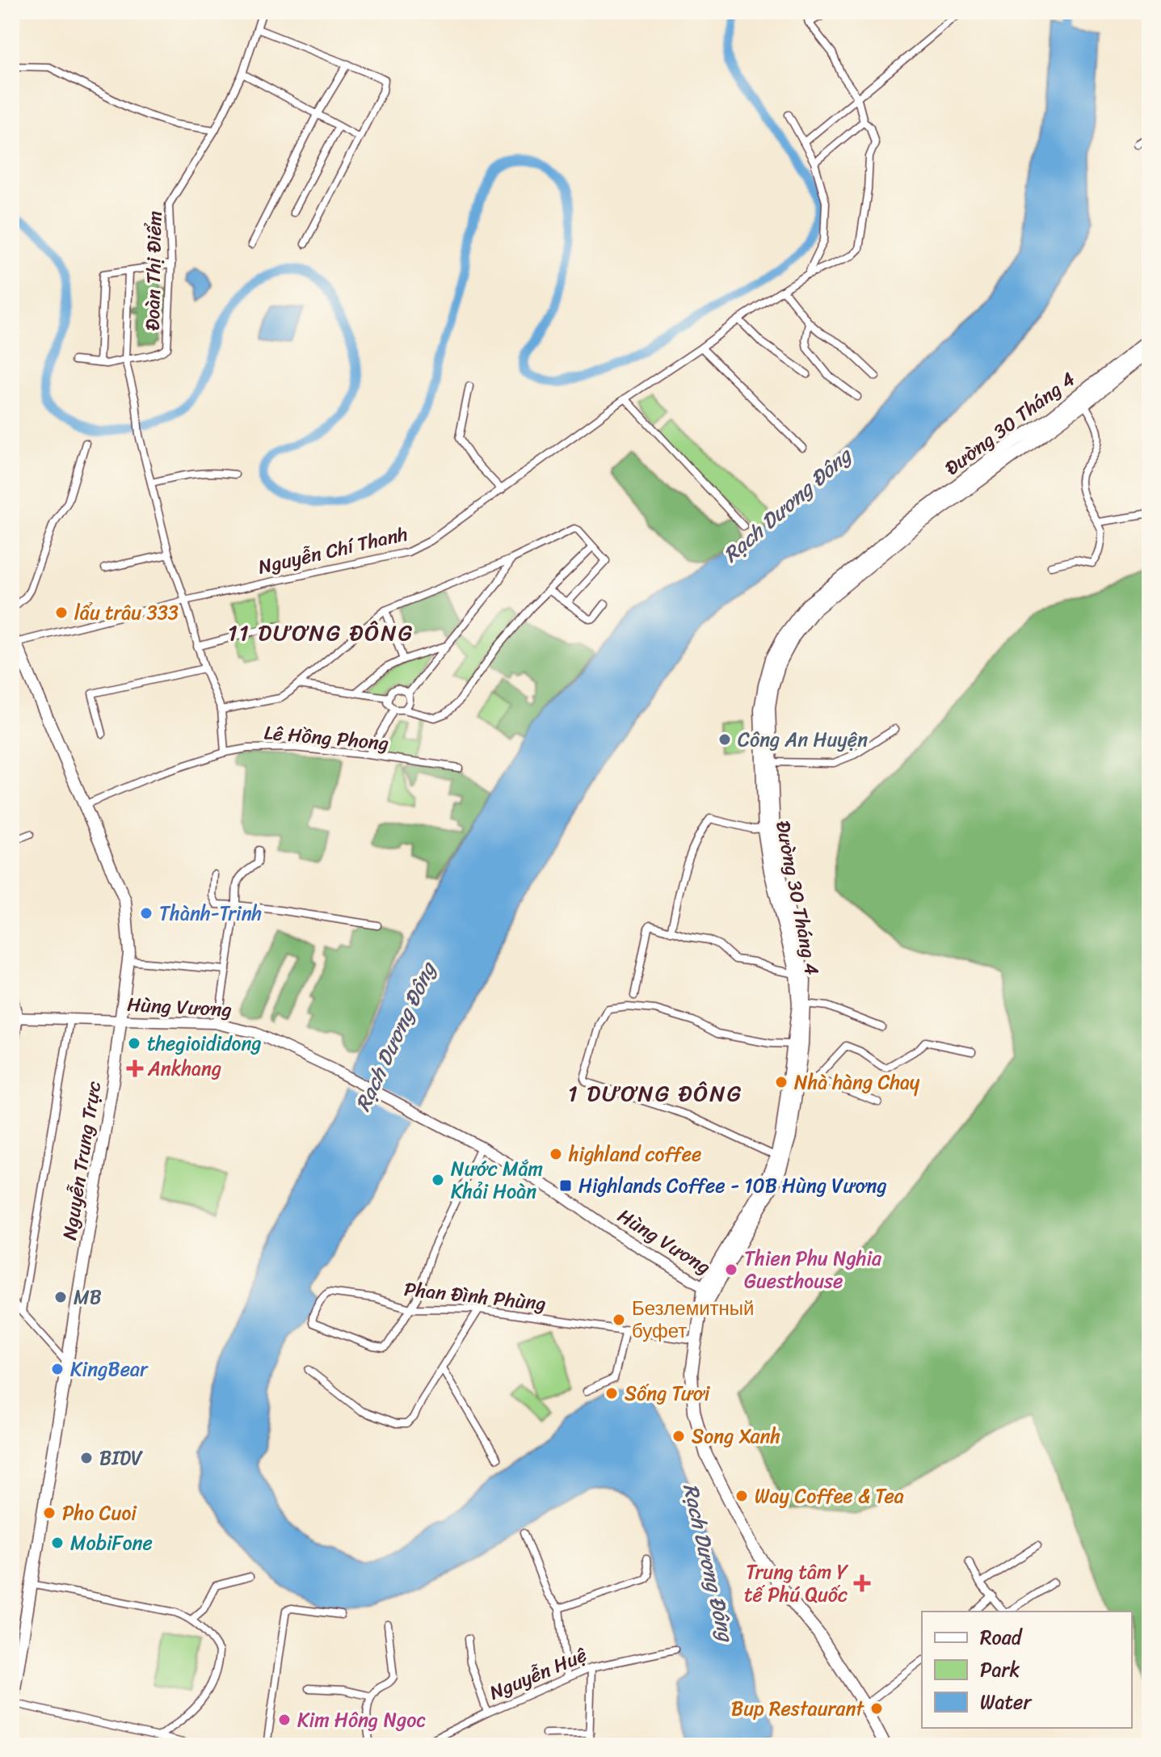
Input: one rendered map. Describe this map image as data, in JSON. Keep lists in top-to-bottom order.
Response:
{
  "streets": {
    "main road": ["Đường 30 Tháng 4", "Hùng Vương", "Nguyễn Trung Trực"],
    "street": [
      "Đoàn Thị Điểm",
      "Nguyễn Chí Thanh",
      "Lê Hồng Phong",
      "Phan Đình Phùng",
      "Nguyễn Huệ"
    ]
  },
  "crossings": [
    ["Đường 30 Tháng 4", "Hùng Vương"],
    ["Đường 30 Tháng 4", "Phan Đình Phùng"],
    ["Nguyễn Chí Thanh", "Nguyễn Trung Trực"],
    ["Lê Hồng Phong", "Nguyễn Trung Trực"],
    ["Hùng Vương", "Nguyễn Trung Trực"]
  ],
  "districts": ["11 DƯƠNG ĐÔNG", "1 DƯƠNG ĐÔNG"],
  "water": ["Rạch Dương Đông"],
  "places": {
    "other": [
      "lẩu trâu 333",
      "Công An Huyện",
      "Thành-Trinh",
      "thegioididong",
      "Nhà hàng Chay",
      "highland coffee",
      "Nước Mắm Khải Hoàn",
      "Thien Phu Nghia Guesthouse",
      "MB",
      "Безлемитный буфет",
      "KingBear",
      "Sống Tươi",
      "Song Xanh",
      "BIDV",
      "Way Coffee & Tea",
      "Pho Cuoi",
      "MobiFone",
      "Bup Restaurant",
      "Kim Hông Ngoc"
    ],
    "health": ["Ankhang", "Trung tâm Y tế Phú Quốc"],
    "transit": ["Highlands Coffee - 10B Hùng Vương"]
  },
  "legend": ["Road", "Park", "Water"]
}
